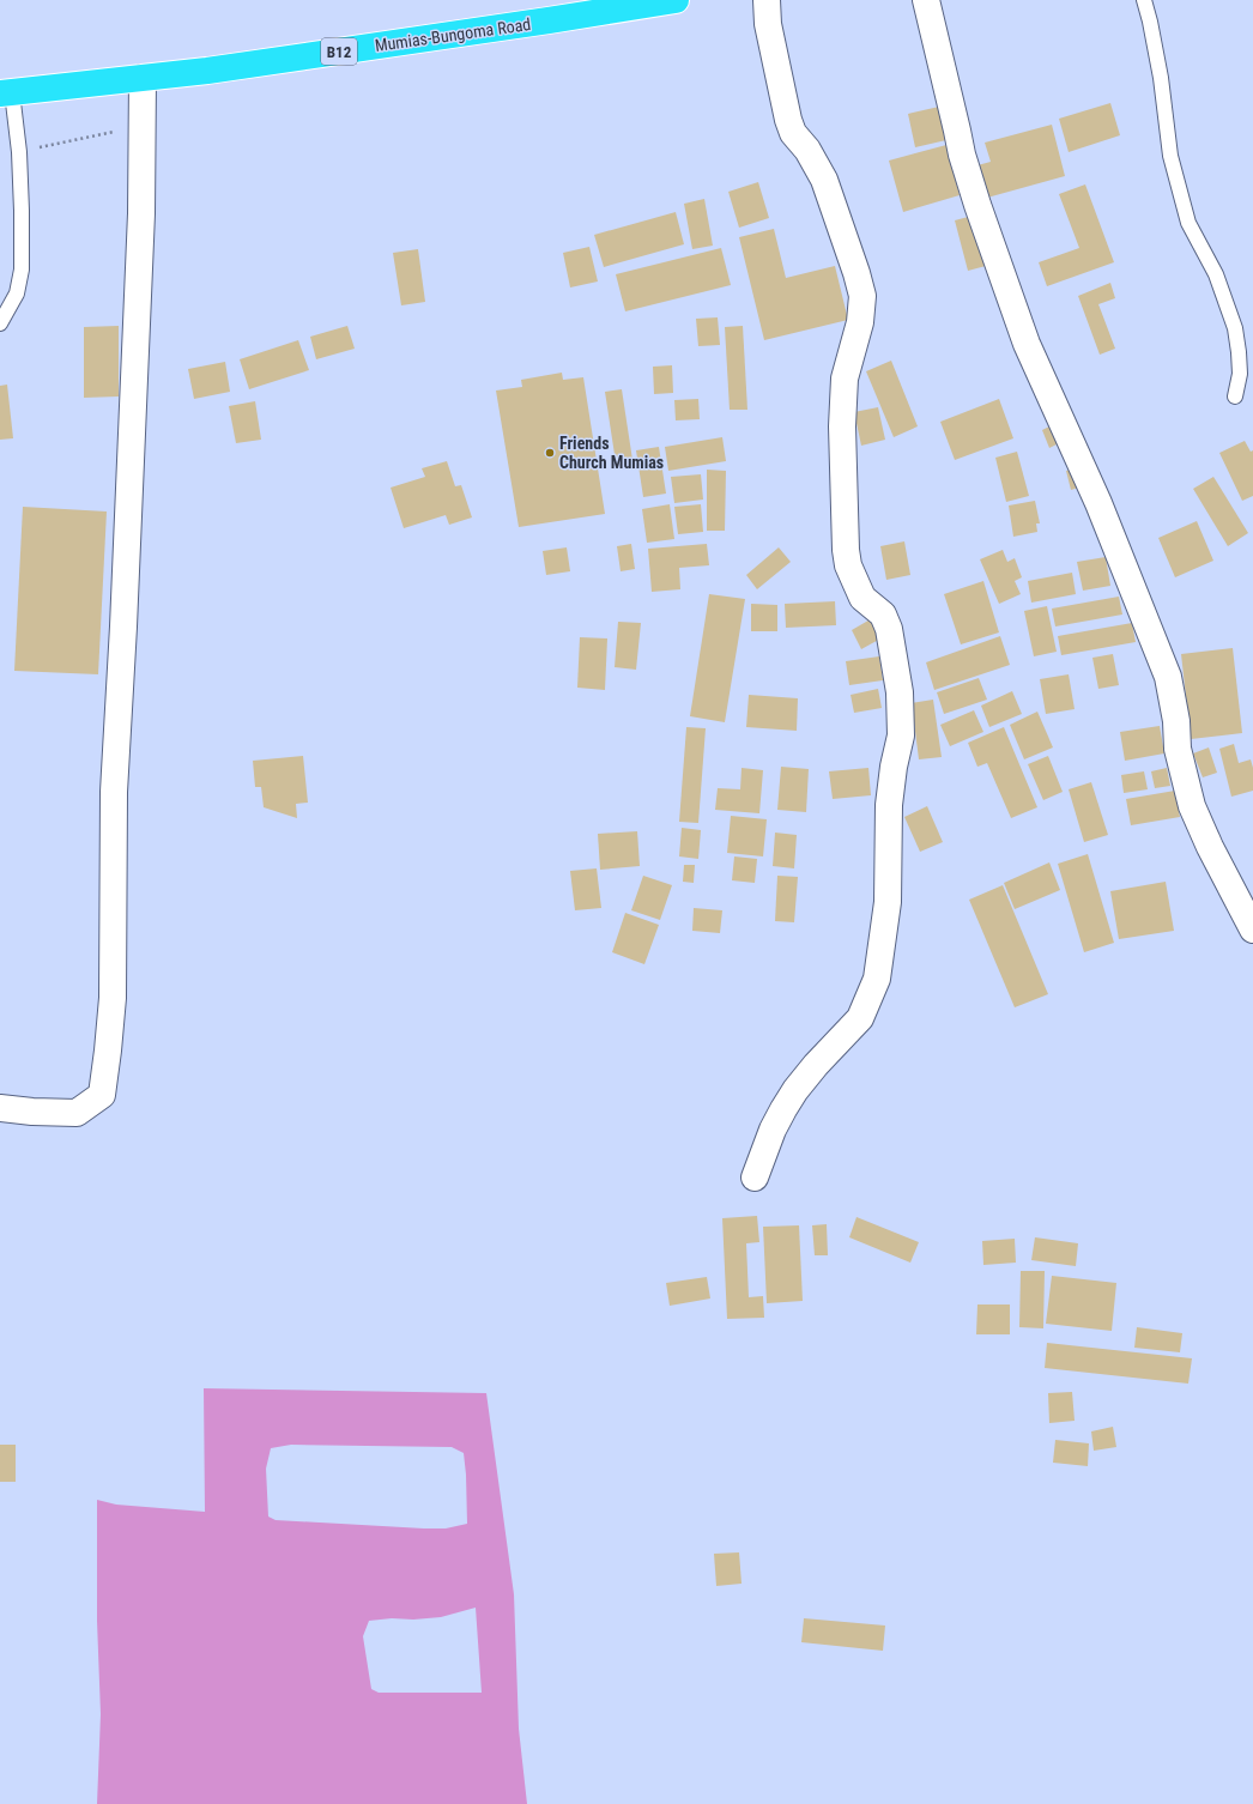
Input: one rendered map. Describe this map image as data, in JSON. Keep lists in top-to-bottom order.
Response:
{
  "streets": {
    "highway": ["Mumias-Bungoma Road", "B12"]
  },
  "places": ["Friends Church Mumias"]
}
